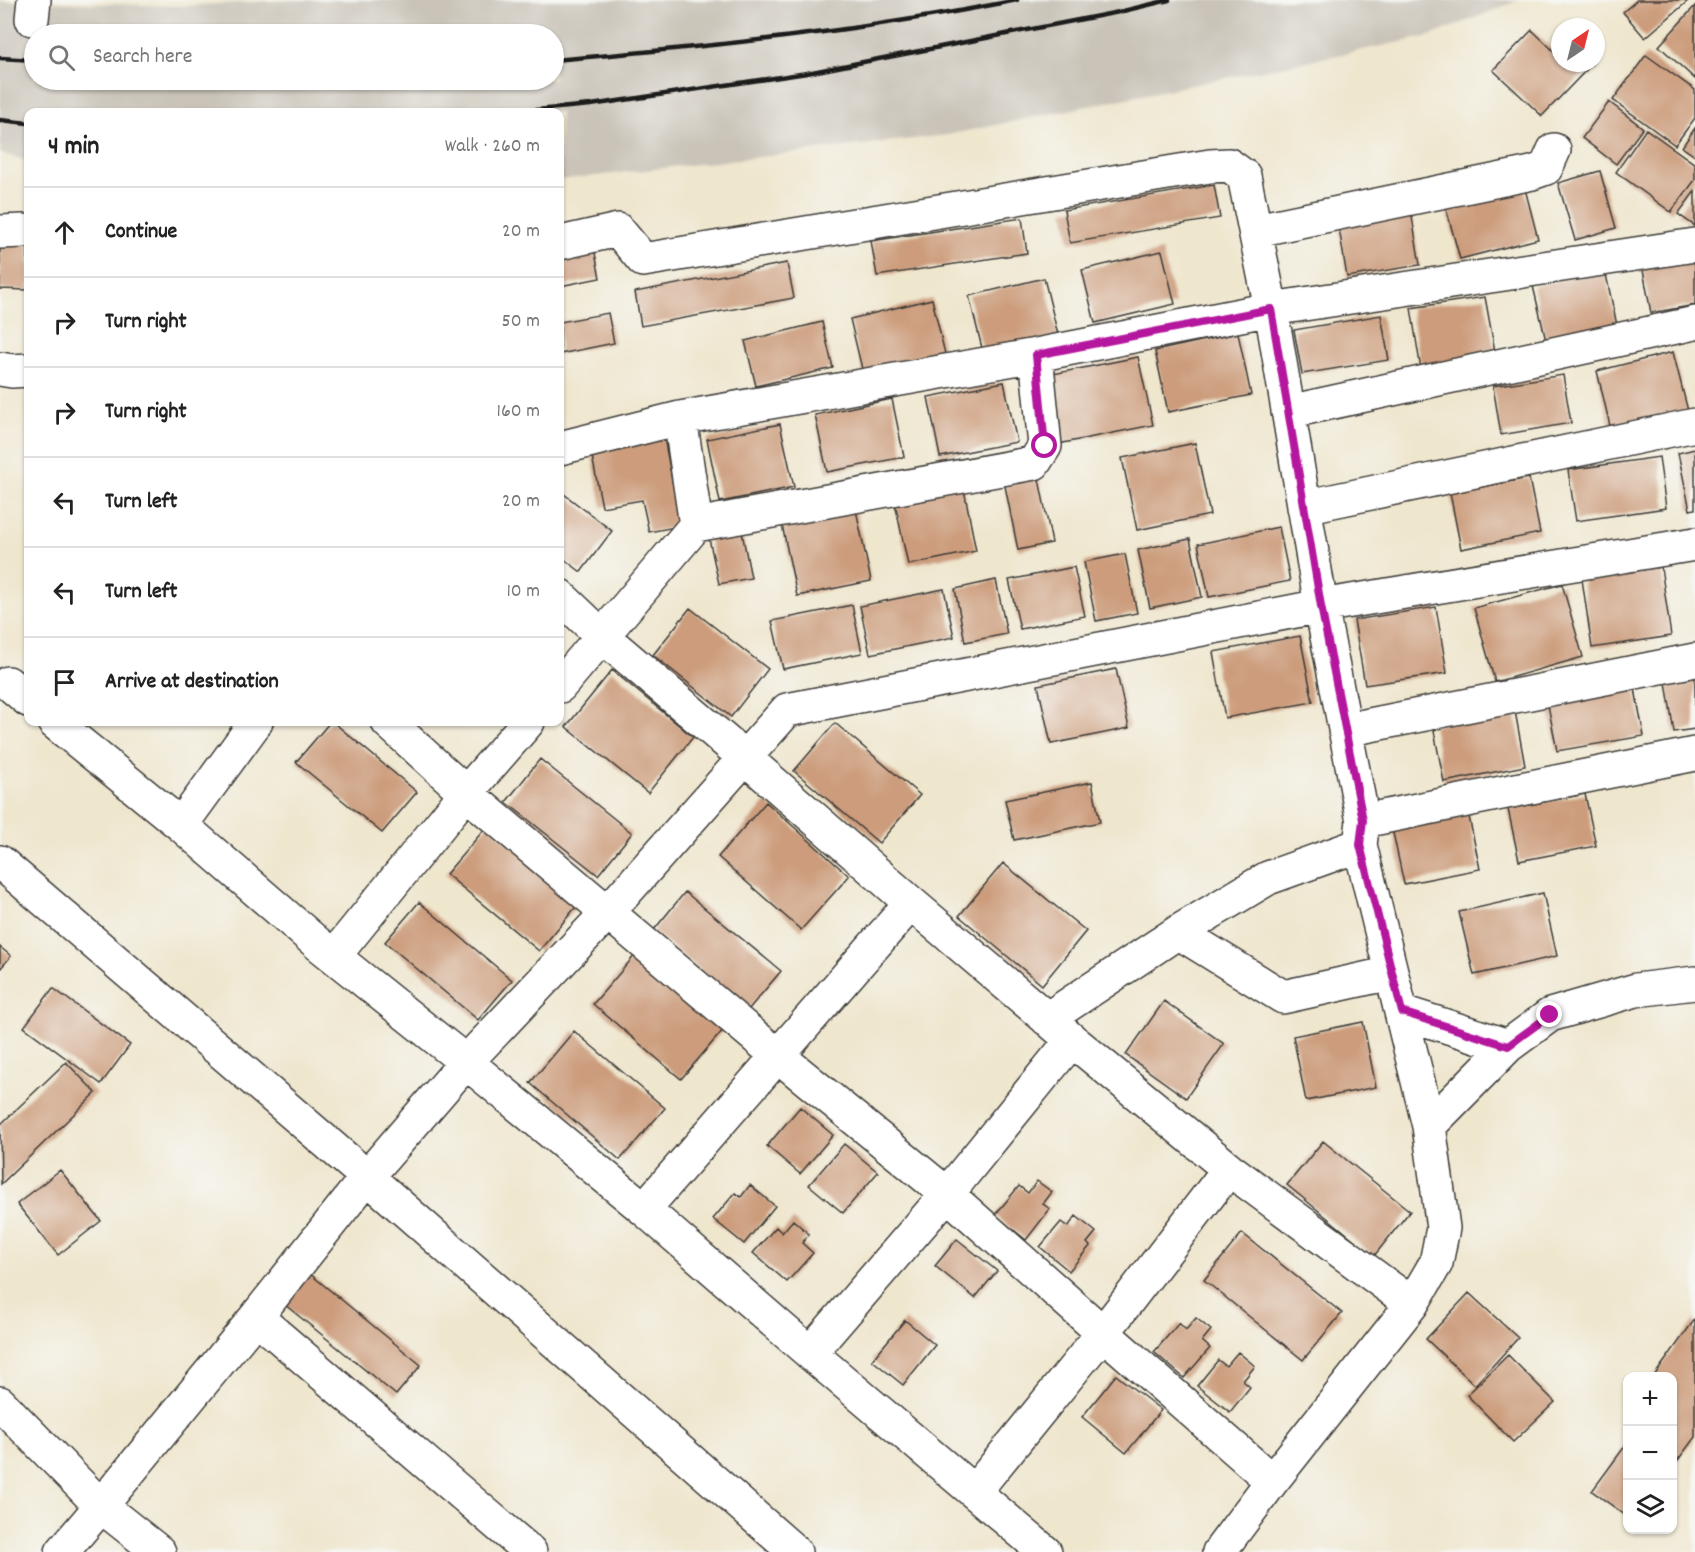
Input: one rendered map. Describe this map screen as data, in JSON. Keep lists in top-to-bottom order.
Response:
{
  "north": "top right",
  "page": {
    "search": "Search here",
    "heading": ["4 min", "Walk · 260 m"],
    "list": [
      ["Continue", "20 m"],
      ["Turn right", "50 m"],
      ["Turn right", "160 m"],
      ["Turn left", "20 m"],
      ["Turn left", "10 m"],
      "Arrive at destination"
    ],
    "map_buttons": ["+", "−"]
  }
}
